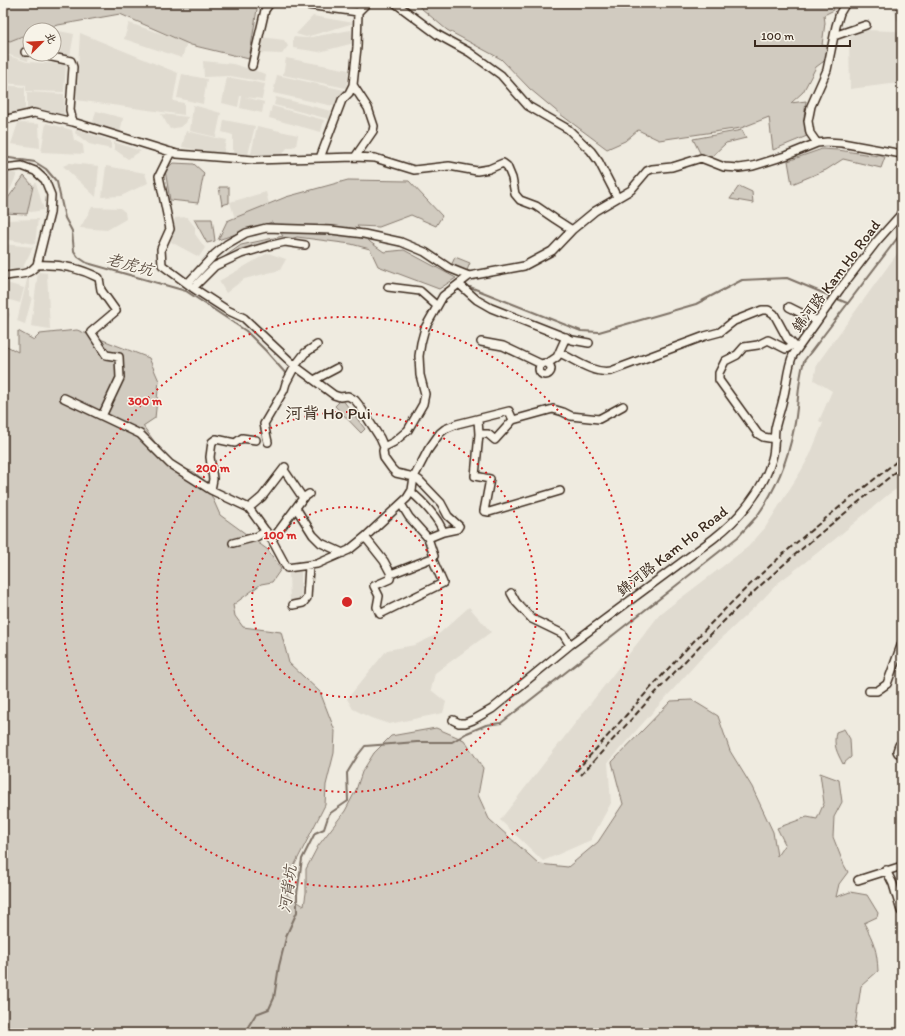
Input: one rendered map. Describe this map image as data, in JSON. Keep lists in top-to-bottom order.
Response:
{
  "streets": {
    "street": ["錦河路 Kam Ho Road"]
  },
  "districts": ["河背 Ho Pui"],
  "water": ["老虎坑", "河背坑"],
  "scale_bar": "100 m",
  "north": "top right",
  "rings": ["300 m", "200 m", "100 m"]
}
